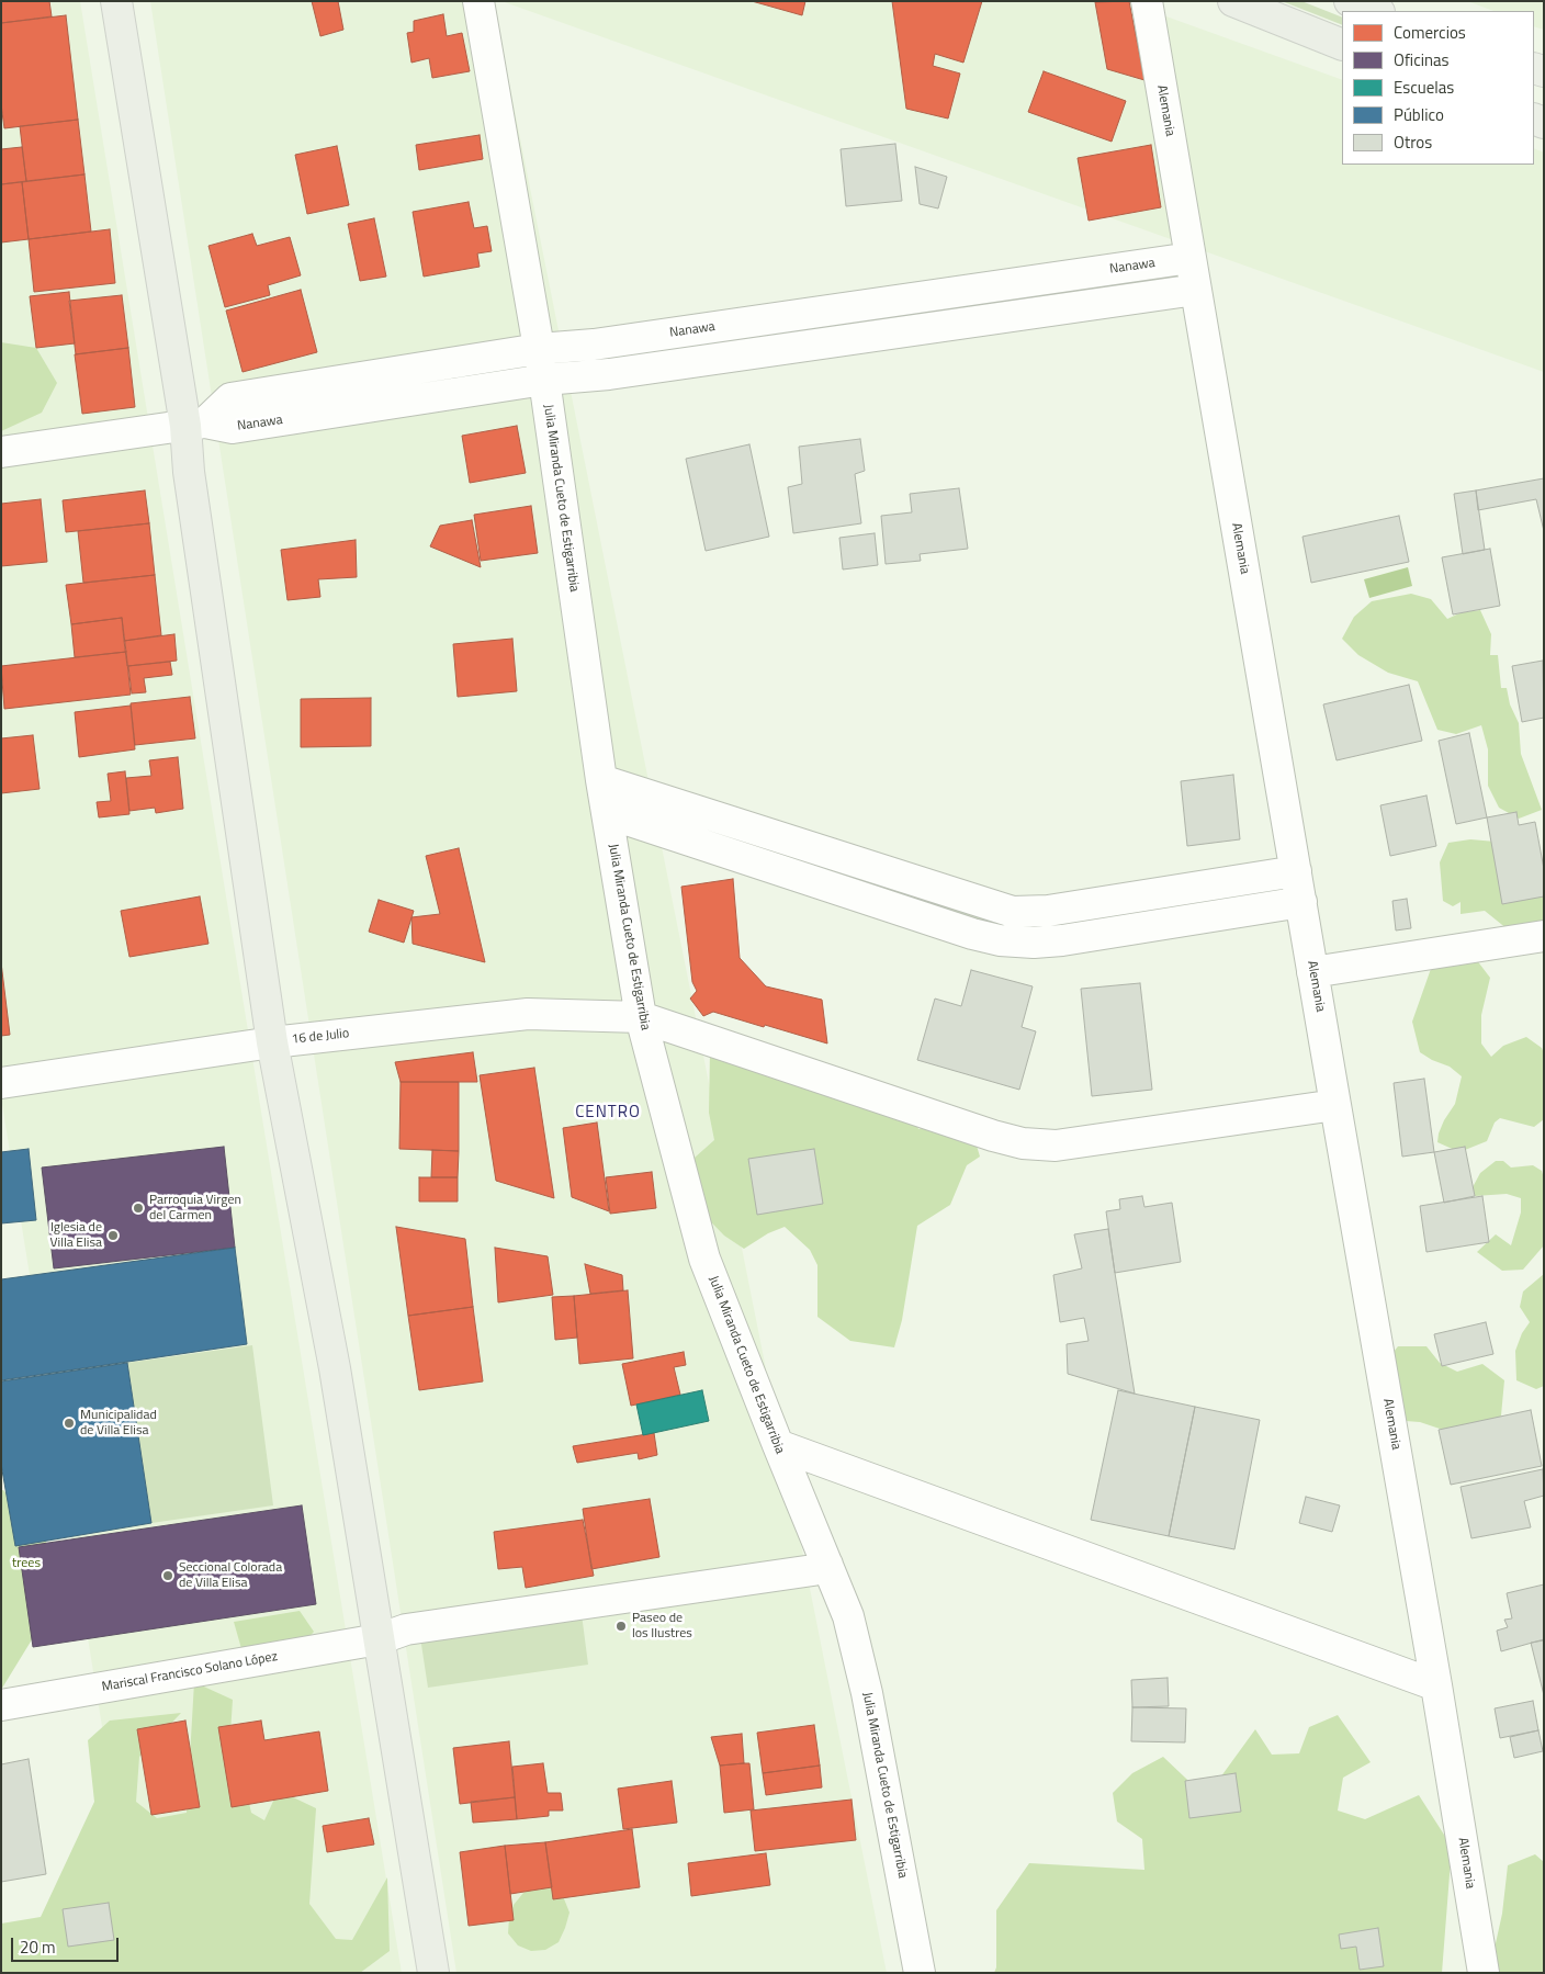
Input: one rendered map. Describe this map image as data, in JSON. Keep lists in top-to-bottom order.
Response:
{
  "streets": {
    "street": [
      "Alemania",
      "Nanawa",
      "Julia Miranda Cueto de Estigarribia",
      "16 de Julio",
      "Mariscal Francisco Solano López"
    ]
  },
  "crossings": [
    ["Alemania", "Nanawa"],
    ["Alemania", "16 de Julio"],
    ["Nanawa", "Julia Miranda Cueto de Estigarribia"],
    ["Julia Miranda Cueto de Estigarribia", "16 de Julio"],
    ["Julia Miranda Cueto de Estigarribia", "Mariscal Francisco Solano López"]
  ],
  "districts": ["CENTRO"],
  "parks": ["trees"],
  "places": [
    "Parroquia Virgen del Carmen",
    "Iglesia de Villa Elisa",
    "Municipalidad de Villa Elisa",
    "Seccional Colorada de Villa Elisa",
    "Paseo de los Ilustres"
  ],
  "legend": [
    "Comercios",
    "Oficinas",
    "Escuelas",
    "Público",
    "Otros"
  ],
  "scale_bar": "20 m"
}
